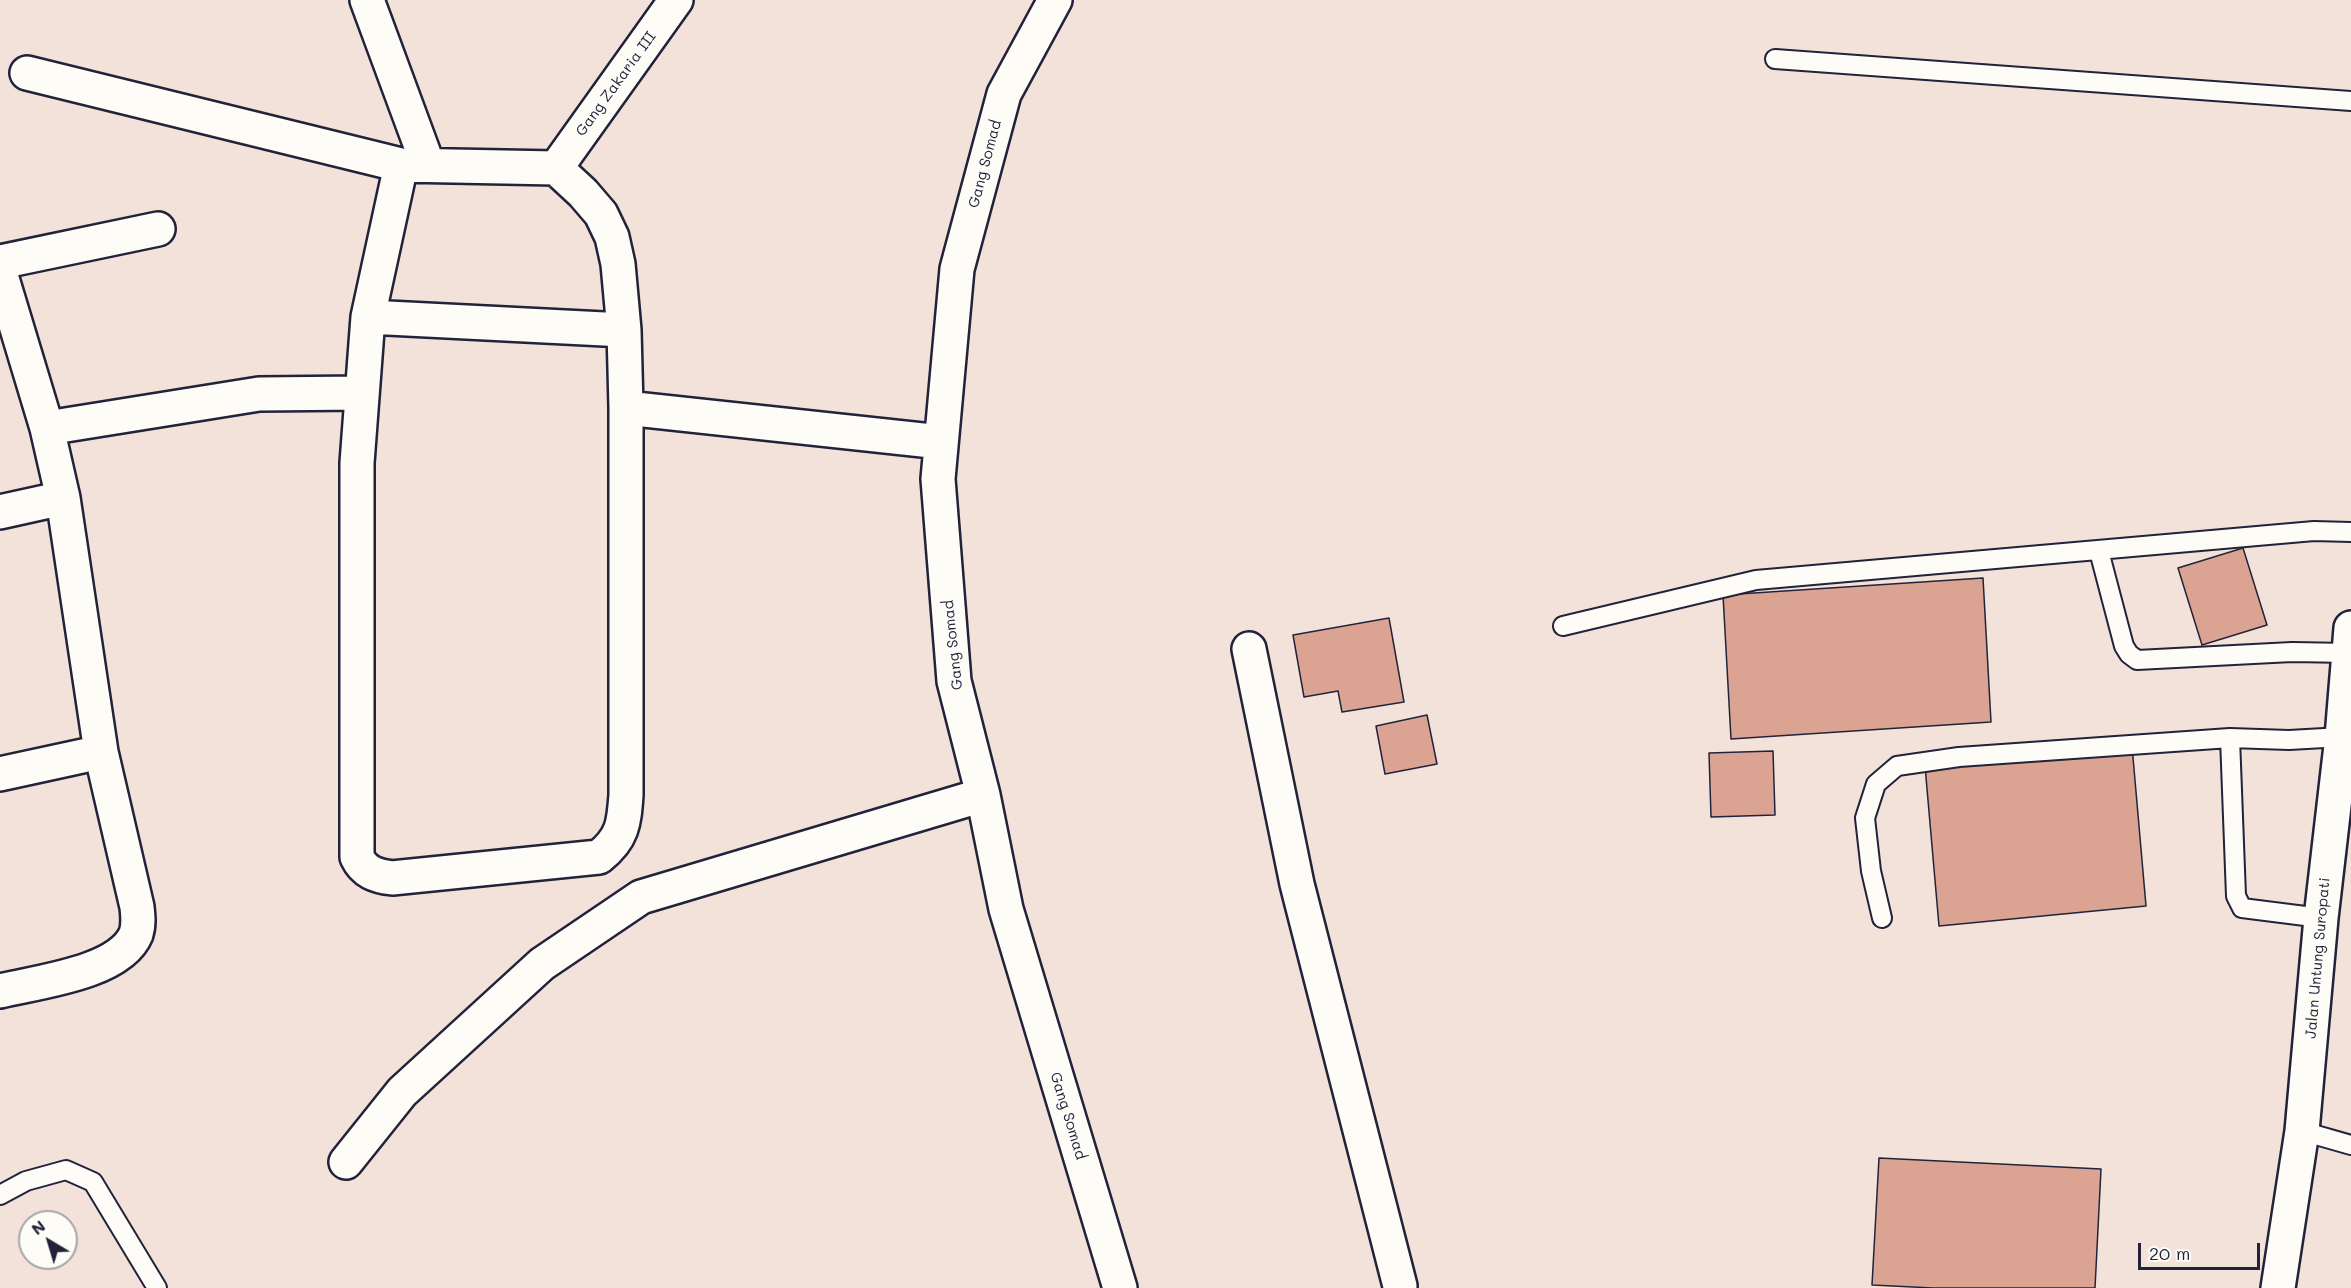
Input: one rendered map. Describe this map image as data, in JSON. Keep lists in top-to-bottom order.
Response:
{
  "streets": {
    "street": ["Gang Zakaria III", "Gang Somad", "Jalan Untung Suropati"]
  },
  "scale_bar": "20 m",
  "north": "top left"
}
